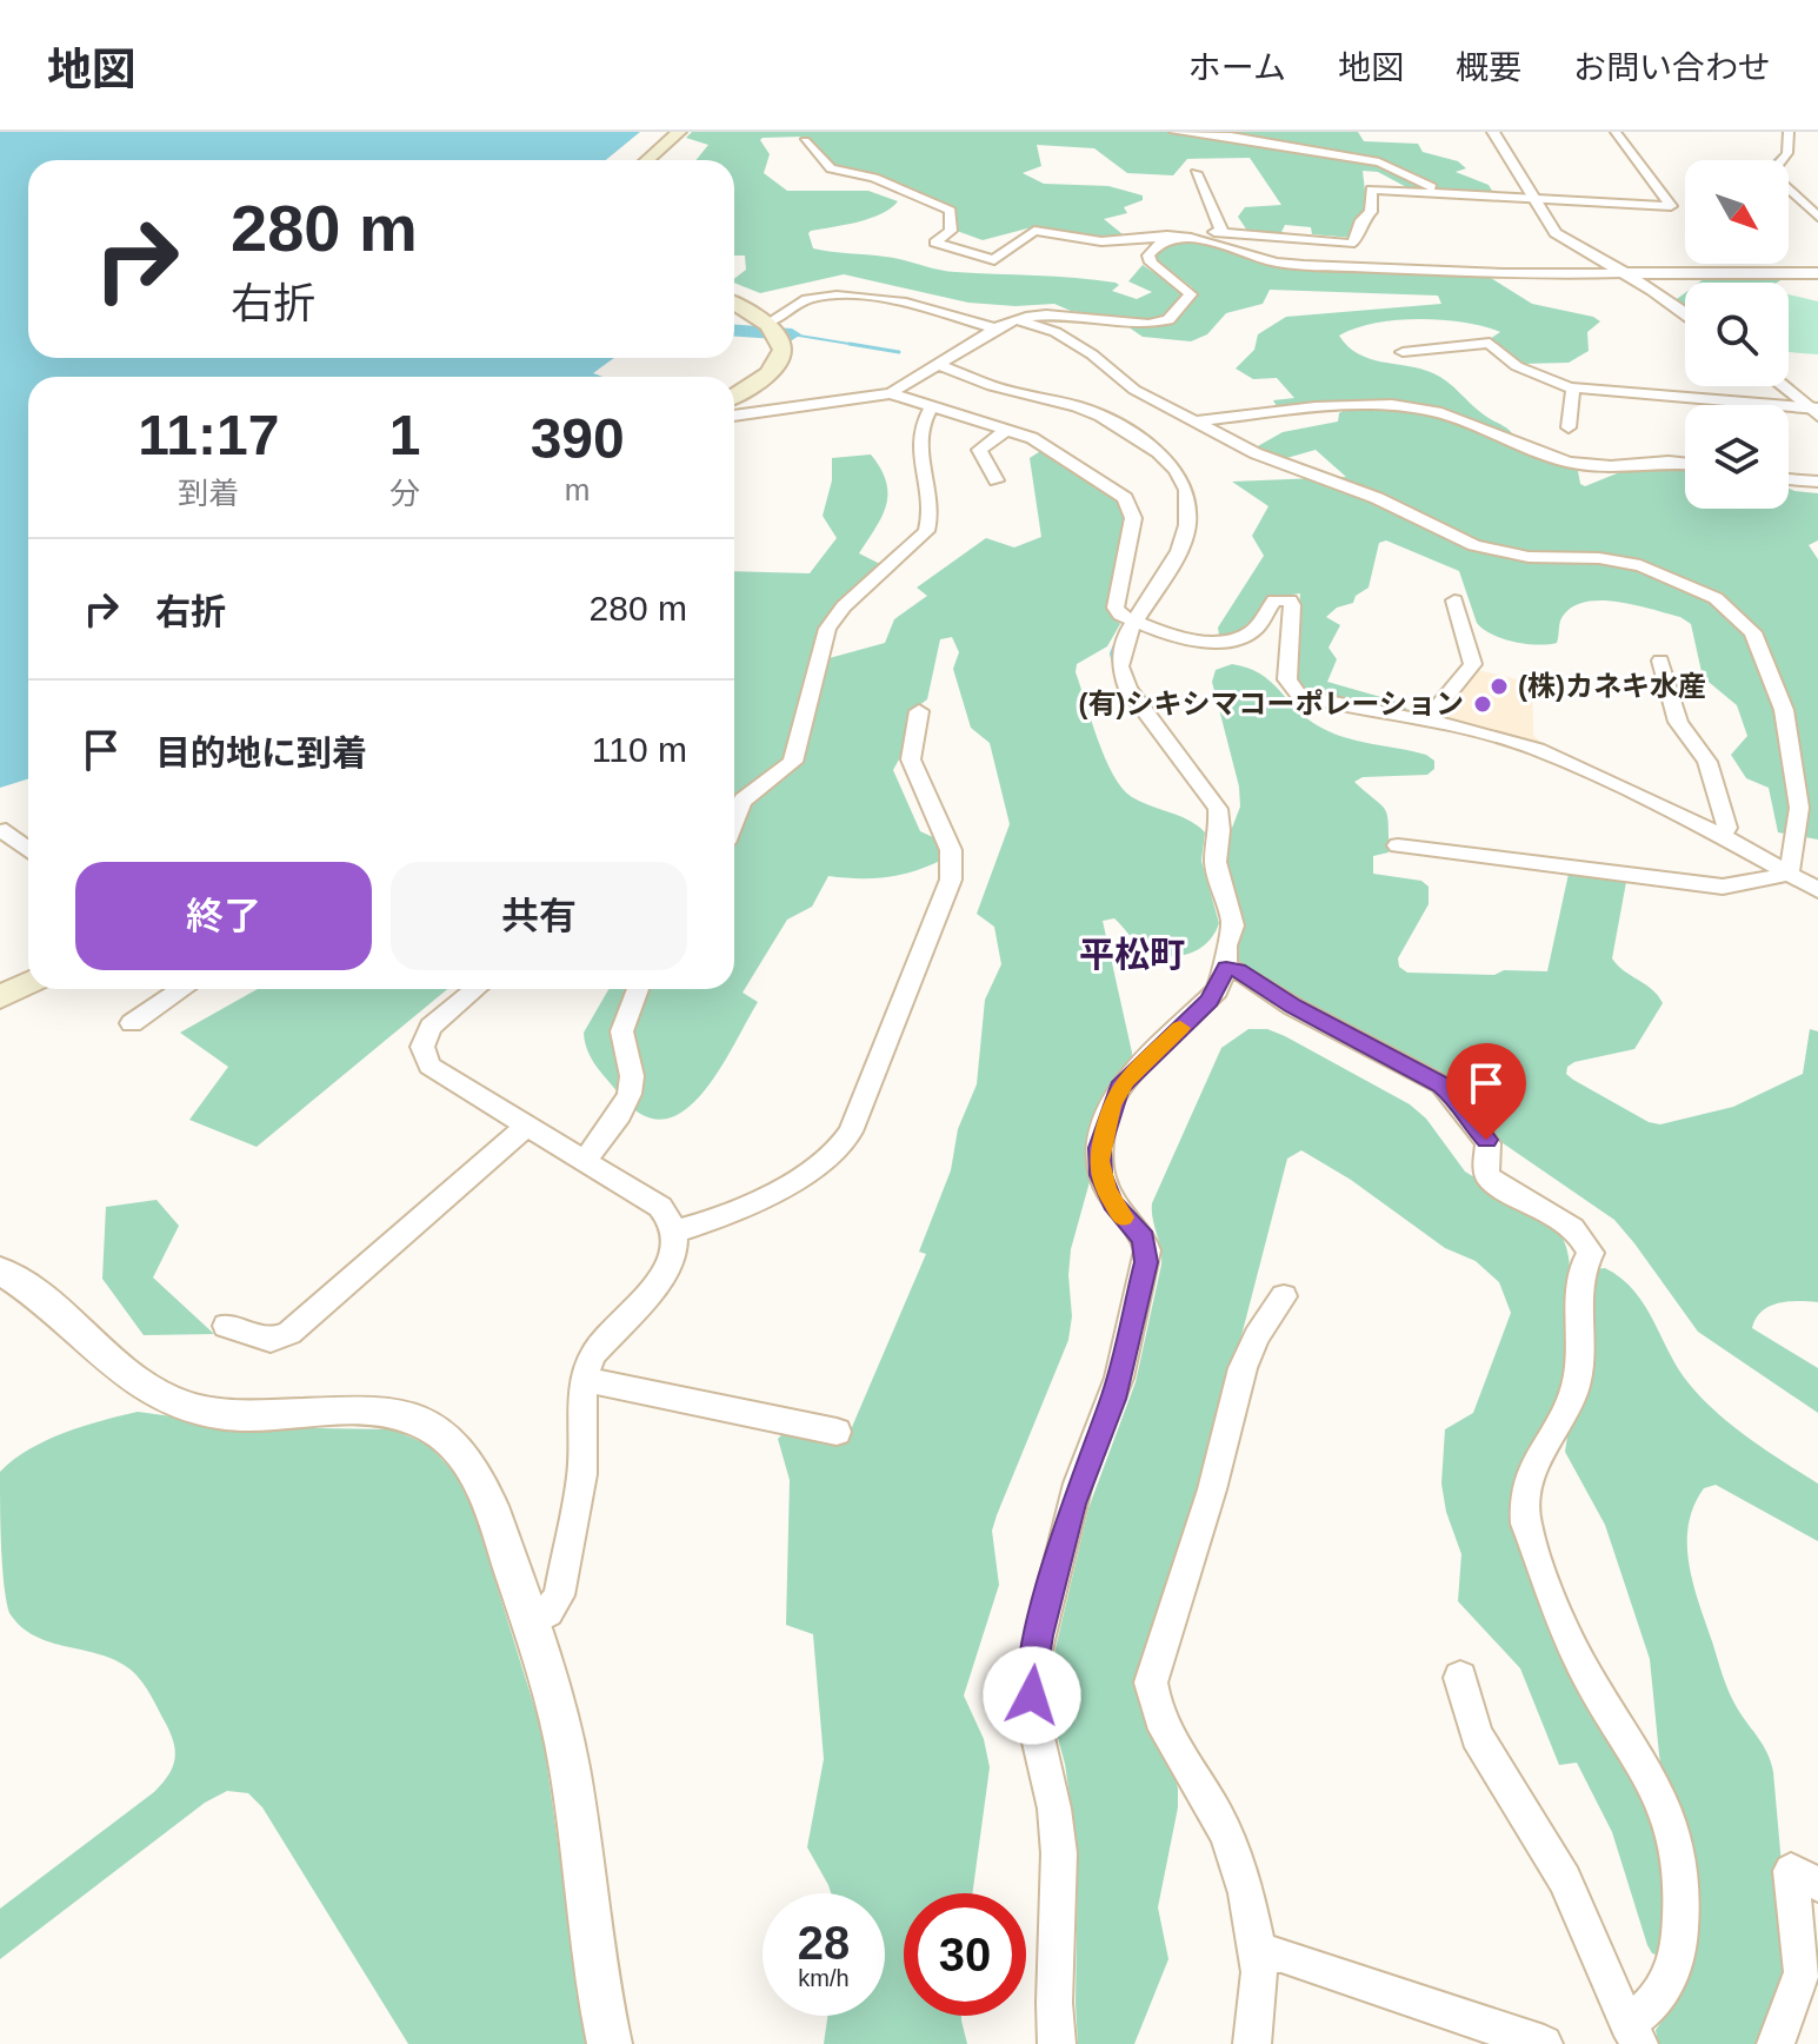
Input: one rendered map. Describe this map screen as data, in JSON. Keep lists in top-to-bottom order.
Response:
{
  "districts": ["平松町"],
  "places": ["(株)カネキ水産", "(有)シキシマコーポレーション"],
  "north": "bottom right",
  "page": {
    "header": "地図",
    "nav": [
      "ホーム",
      "地図",
      "概要",
      "お問い合わせ"
    ],
    "turn": ["280 m", "右折"],
    "eta": [
      "11:17",
      "到着",
      "1",
      "分",
      "390",
      "m"
    ],
    "list": [
      {
        "name": "右折",
        "value": "280 m"
      },
      {
        "name": "目的地に到着",
        "value": "110 m"
      }
    ],
    "buttons": ["終了", "共有"],
    "speed": "28 km/h",
    "limit": "30"
  }
}
